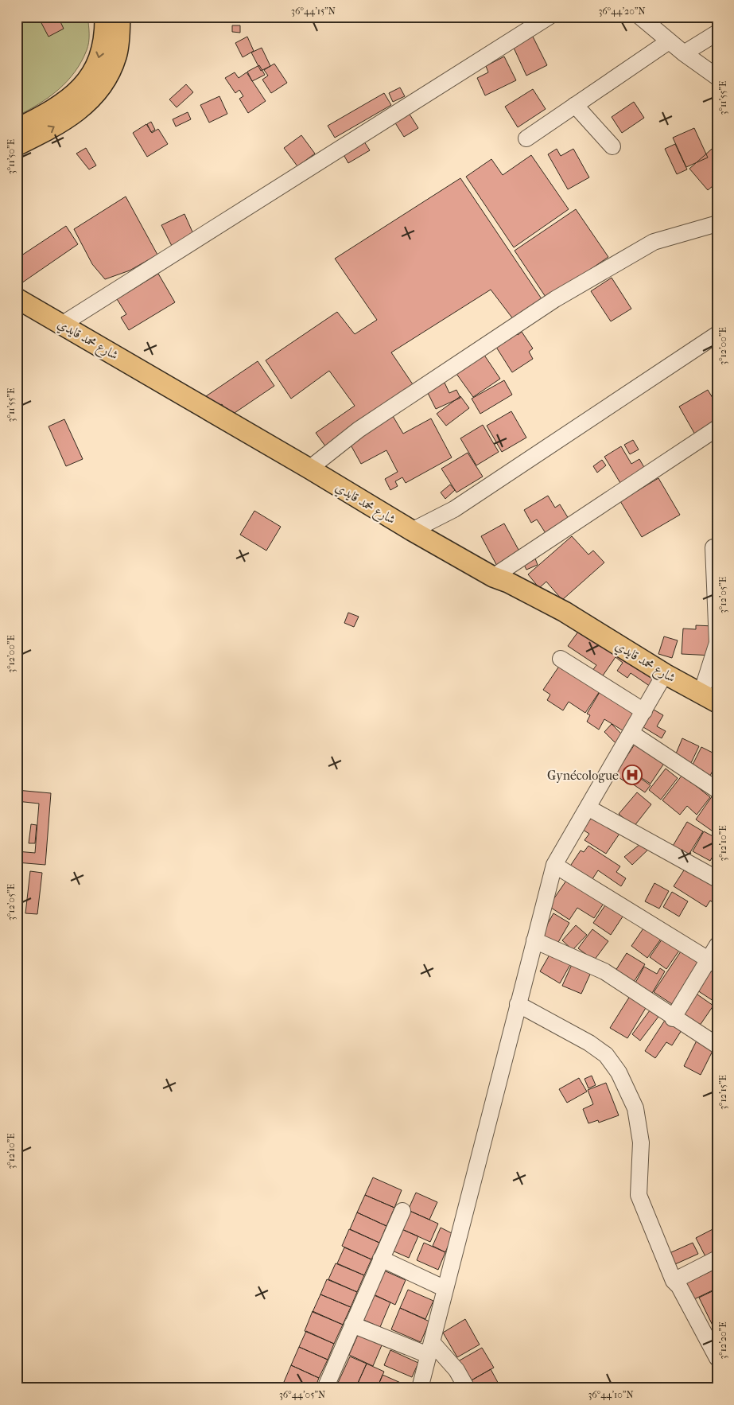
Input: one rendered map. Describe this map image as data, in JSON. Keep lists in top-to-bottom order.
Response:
{
  "streets": {
    "main road": ["شارع محمد قايدي"]
  },
  "places": {
    "hospital": ["Gynécologue"]
  },
  "coordinates": [
    "36°44'15\"N",
    "36°44'20\"N",
    "3°11'55\"E",
    "3°11'50\"E",
    "3°12'00\"E",
    "3°12'05\"E",
    "3°12'10\"E",
    "3°12'15\"E",
    "3°12'20\"E",
    "36°44'05\"N",
    "36°44'10\"N"
  ]
}
